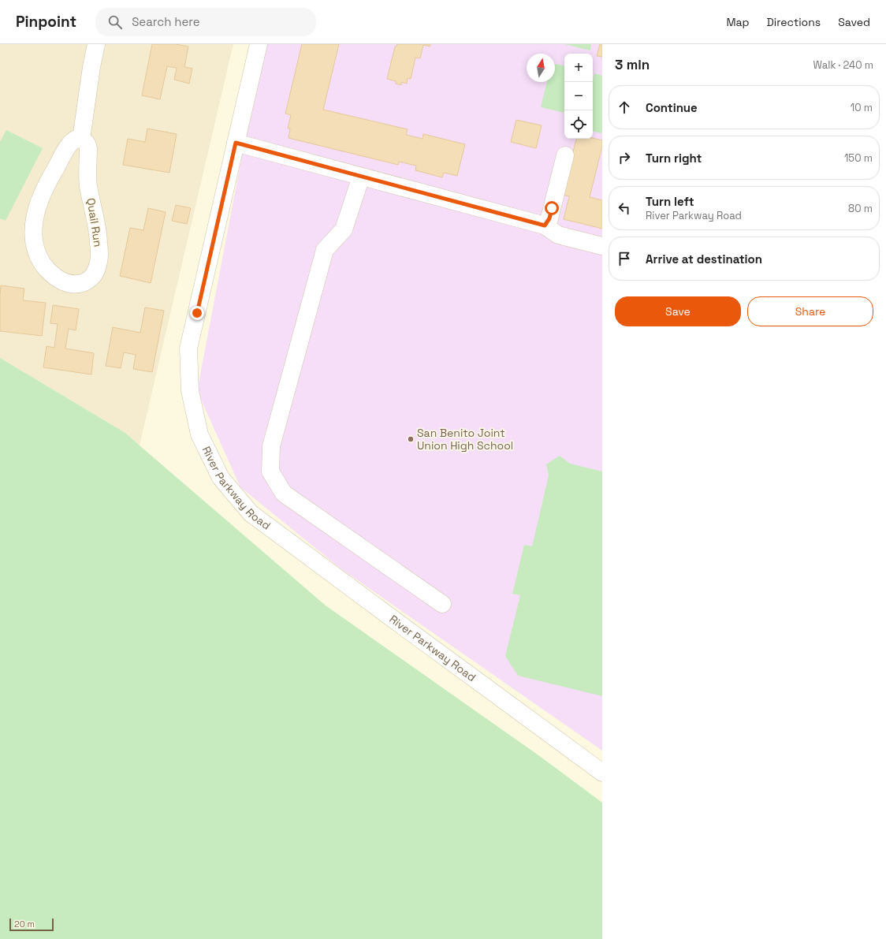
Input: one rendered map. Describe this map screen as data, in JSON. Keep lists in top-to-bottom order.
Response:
{
  "streets": {
    "street": ["Quail Run", "River Parkway Road"]
  },
  "places": ["San Benito Joint Union High School"],
  "scale_bar": "20 m",
  "north": "top",
  "page": {
    "header": "Pinpoint",
    "search": "Search here",
    "nav": ["Map", "Directions", "Saved"],
    "heading": ["3 min", "Walk · 240 m"],
    "map_buttons": ["+", "−"],
    "list": [
      ["Continue", "10 m"],
      ["Turn right", "150 m"],
      ["Turn left", "River Parkway Road", "80 m"],
      "Arrive at destination"
    ],
    "buttons": ["Save", "Share"],
    "scale": "20 m"
  }
}
